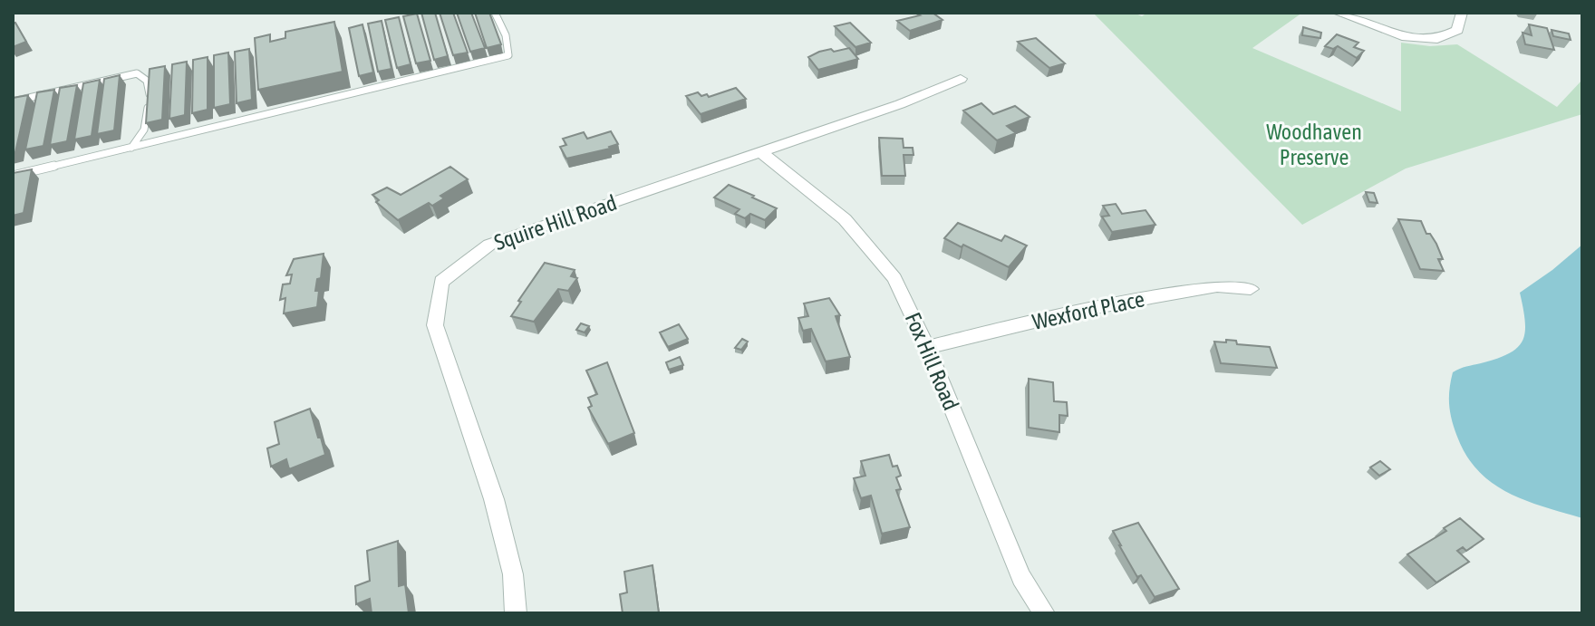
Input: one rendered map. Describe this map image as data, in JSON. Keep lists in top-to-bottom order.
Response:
{
  "streets": {
    "street": ["Squire Hill Road", "Wexford Place", "Fox Hill Road"]
  },
  "crossings": [
    ["Squire Hill Road", "Fox Hill Road"],
    ["Wexford Place", "Fox Hill Road"]
  ],
  "parks": ["Woodhaven Preserve"]
}
